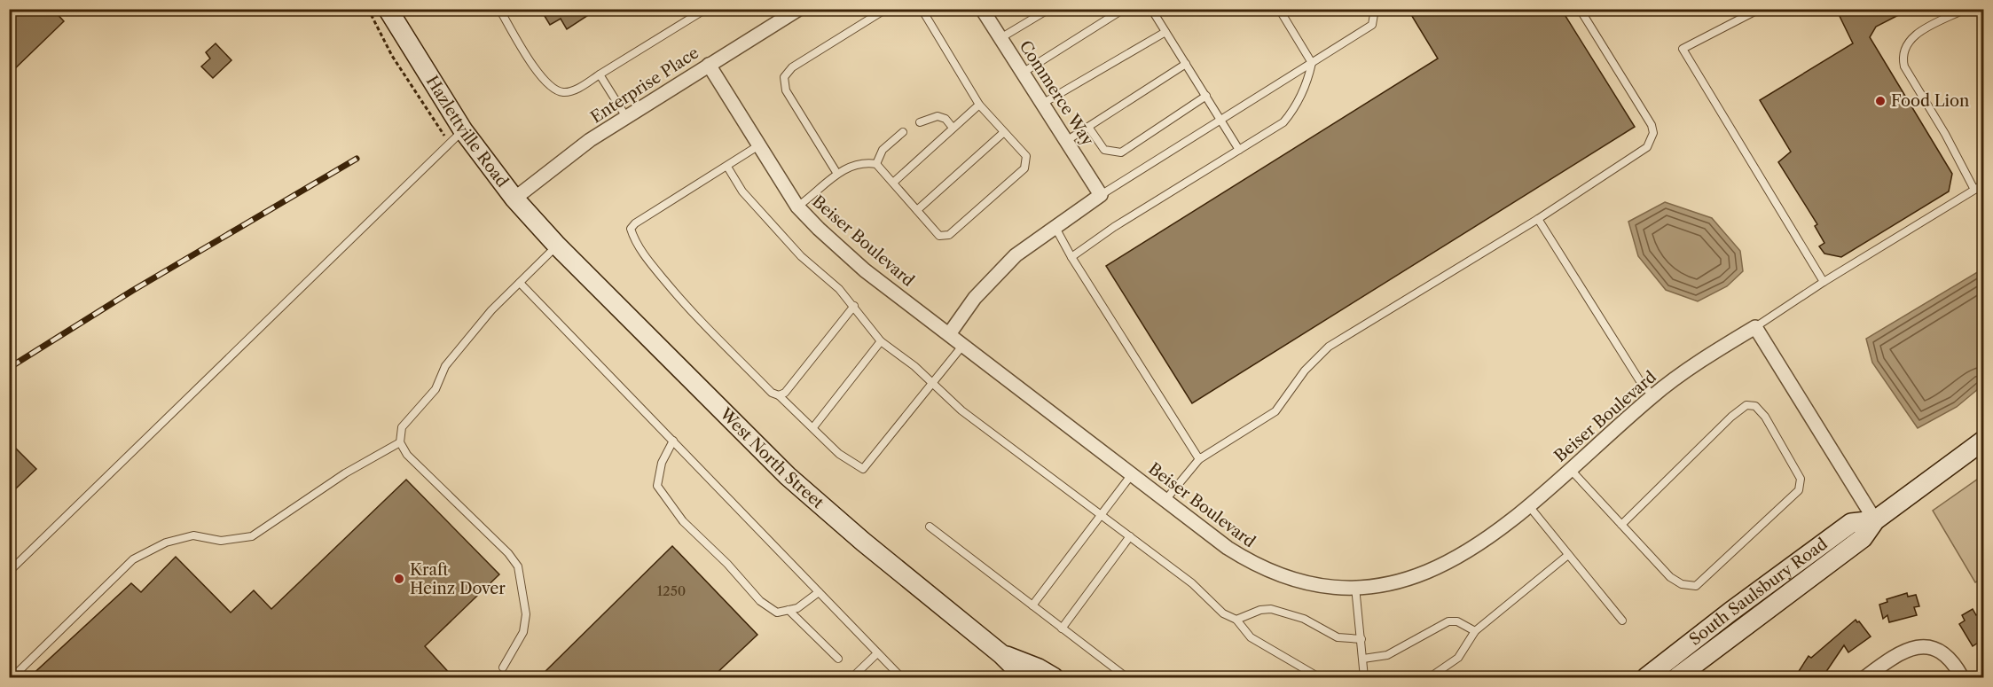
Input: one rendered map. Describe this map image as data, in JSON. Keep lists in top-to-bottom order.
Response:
{
  "streets": {
    "main road": ["Hazlettville Road", "West North Street", "South Saulsbury Road"],
    "street": ["Enterprise Place", "Commerce Way", "Beiser Boulevard"]
  },
  "crossings": [
    ["Enterprise Place", "Hazlettville Road"],
    ["Enterprise Place", "Beiser Boulevard"],
    ["Hazlettville Road", "West North Street"]
  ],
  "places": ["Food Lion", "Kraft Heinz Dover"],
  "house_numbers": ["1250"]
}
